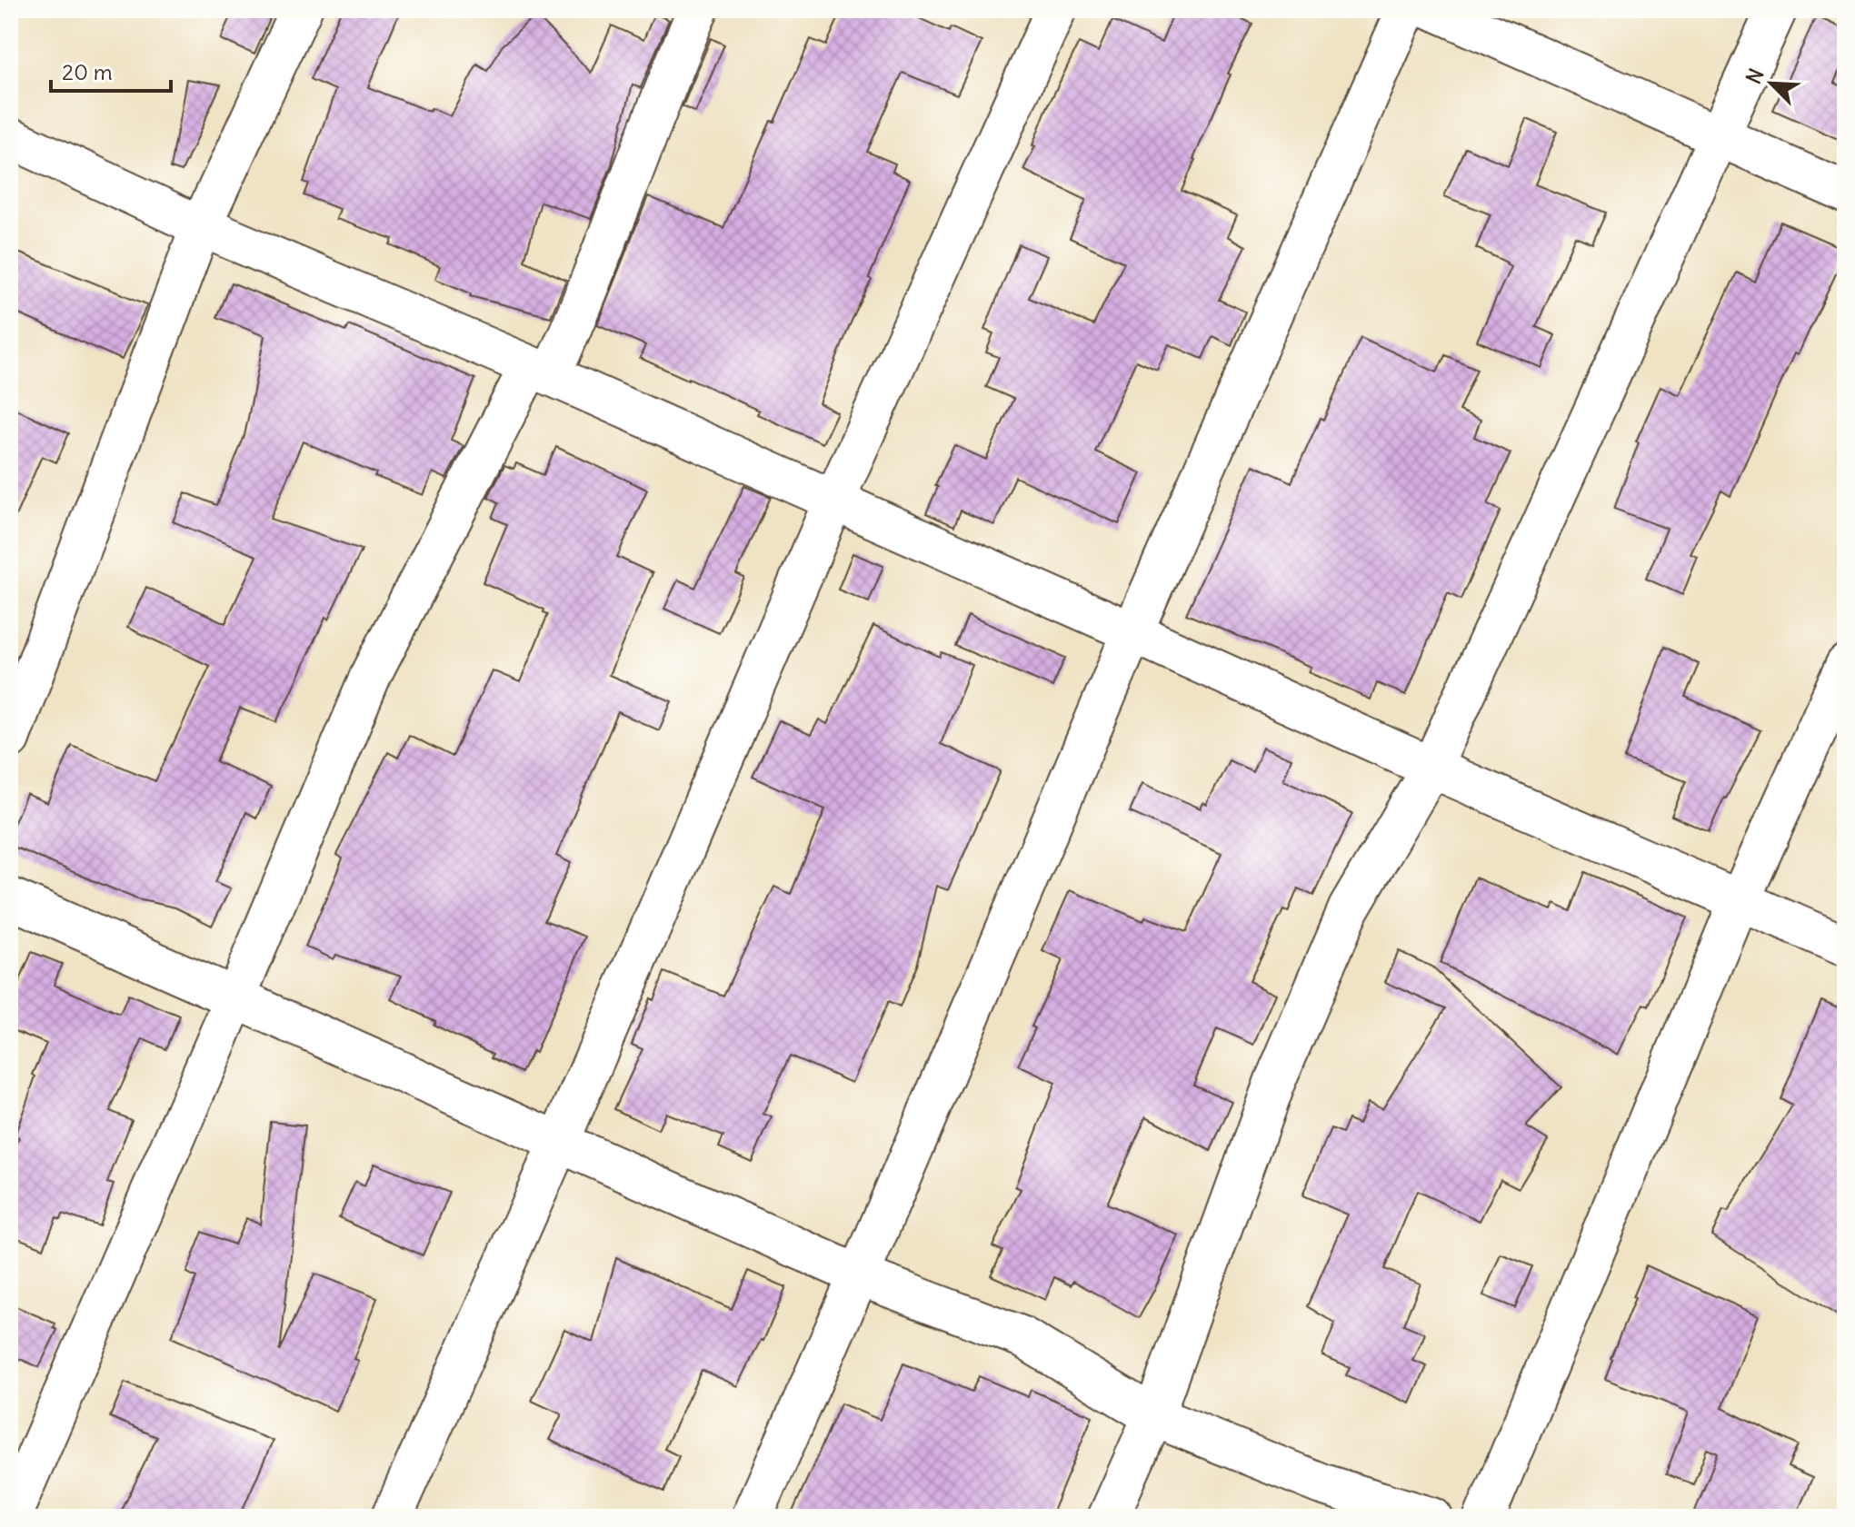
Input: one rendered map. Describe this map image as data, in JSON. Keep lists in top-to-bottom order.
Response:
{
  "scale_bar": "20 m",
  "north": "top left"
}
